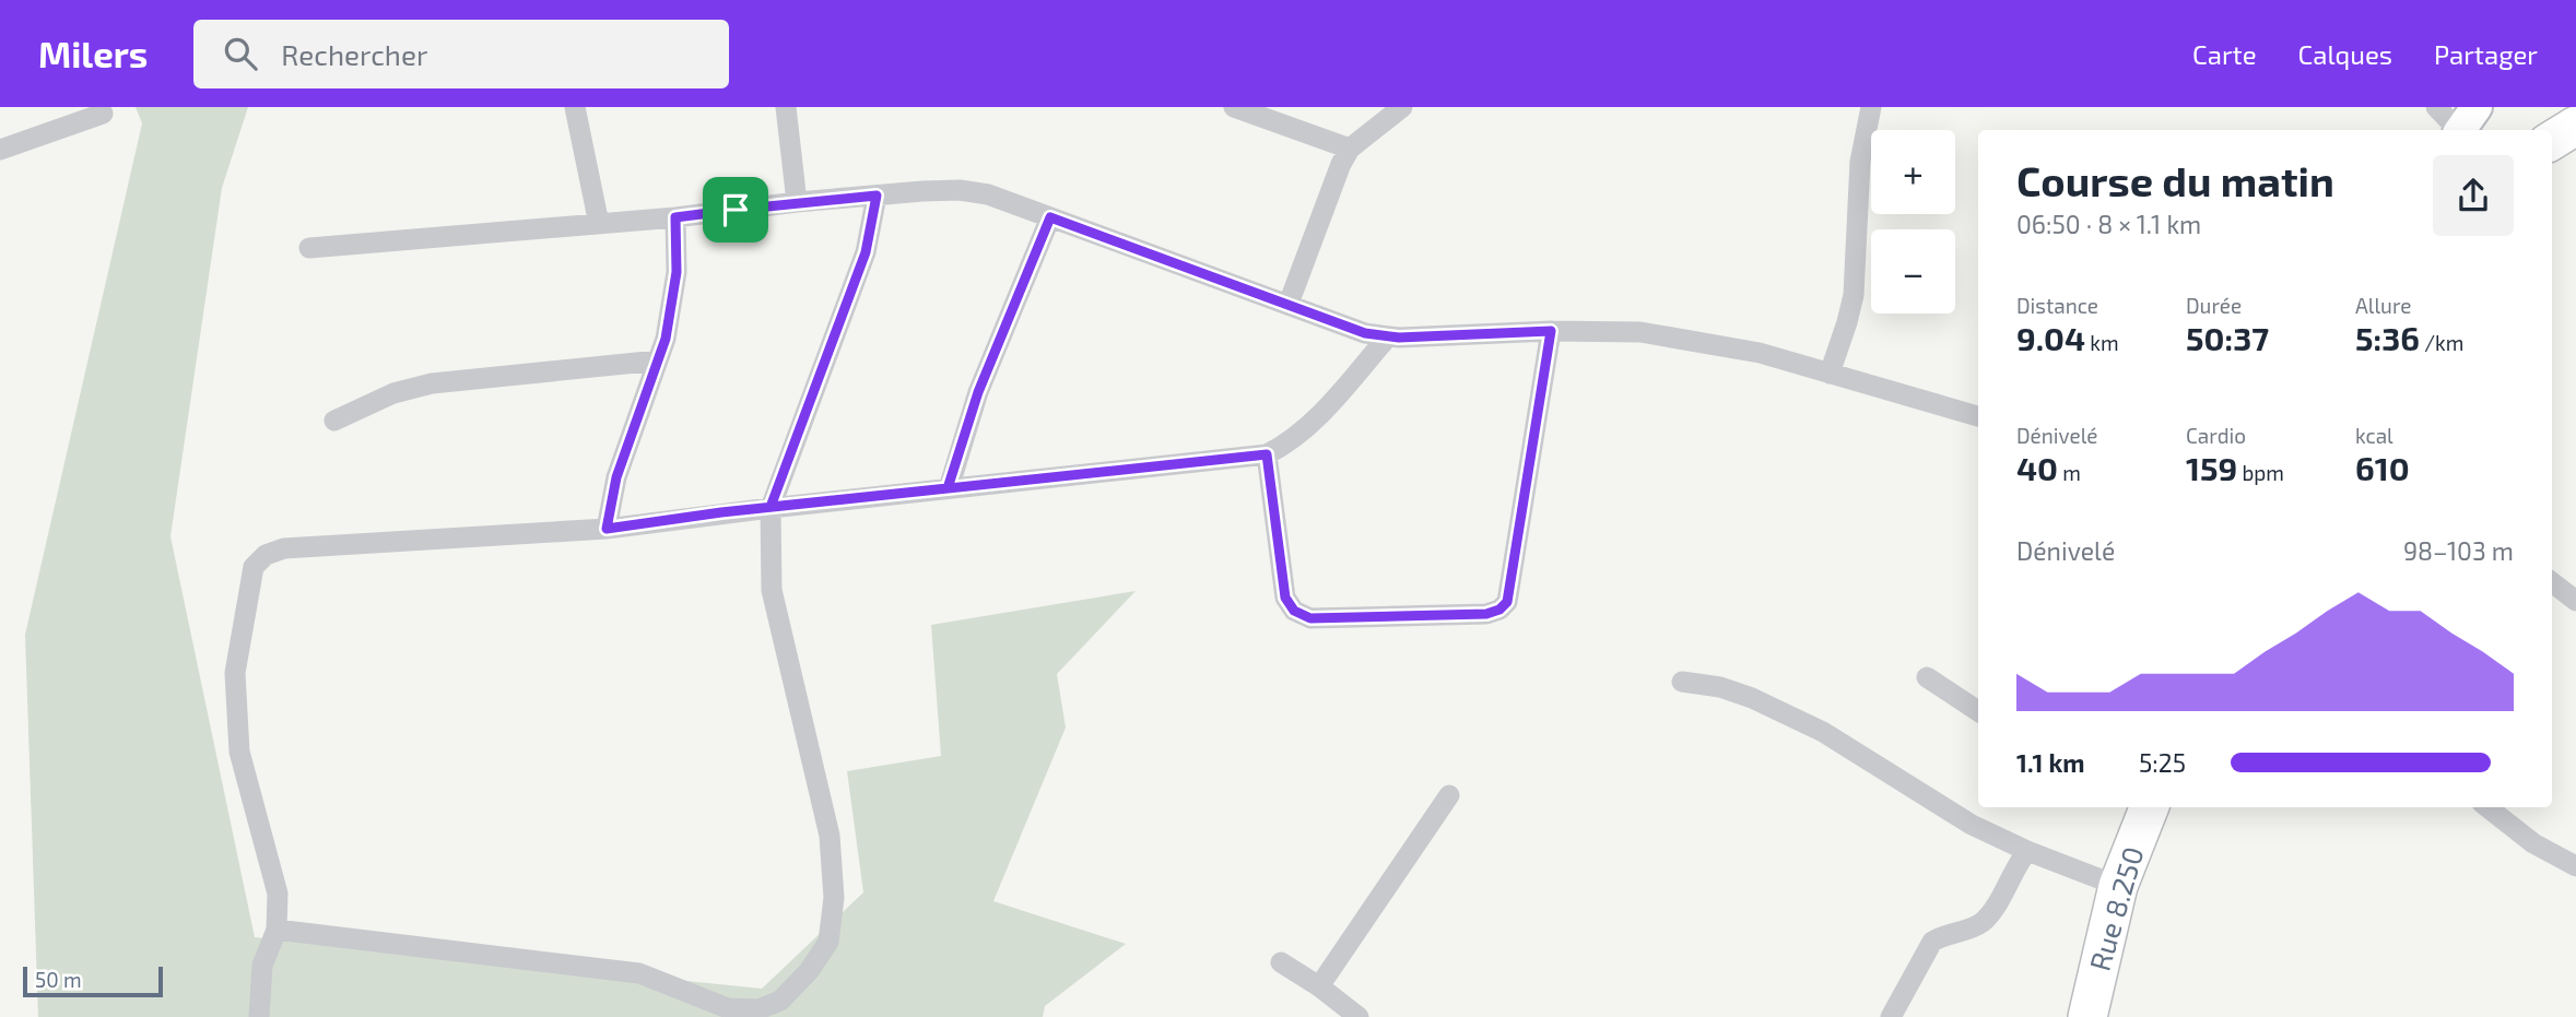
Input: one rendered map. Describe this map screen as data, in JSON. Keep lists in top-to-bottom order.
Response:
{
  "streets": {
    "highway": ["Rue 8.250"]
  },
  "scale_bar": "50 m",
  "page": {
    "header": "Milers",
    "search": "Rechercher",
    "nav": ["Carte", "Calques", "Partager"],
    "map_buttons": ["+", "−"],
    "heading": ["Course du matin", "06:50 · 8 × 1.1 km"],
    "stats": [
      ["Distance", "9.04 km"],
      ["Durée", "50:37"],
      ["Allure", "5:36 /km"],
      ["Dénivelé", "40 m"],
      ["Cardio", "159 bpm"],
      ["kcal", "610"]
    ],
    "chart": ["Dénivelé", "98–103 m"],
    "list": [
      {
        "name": "1.1 km",
        "note": "5:25"
      }
    ],
    "scale": "50 m"
  }
}
